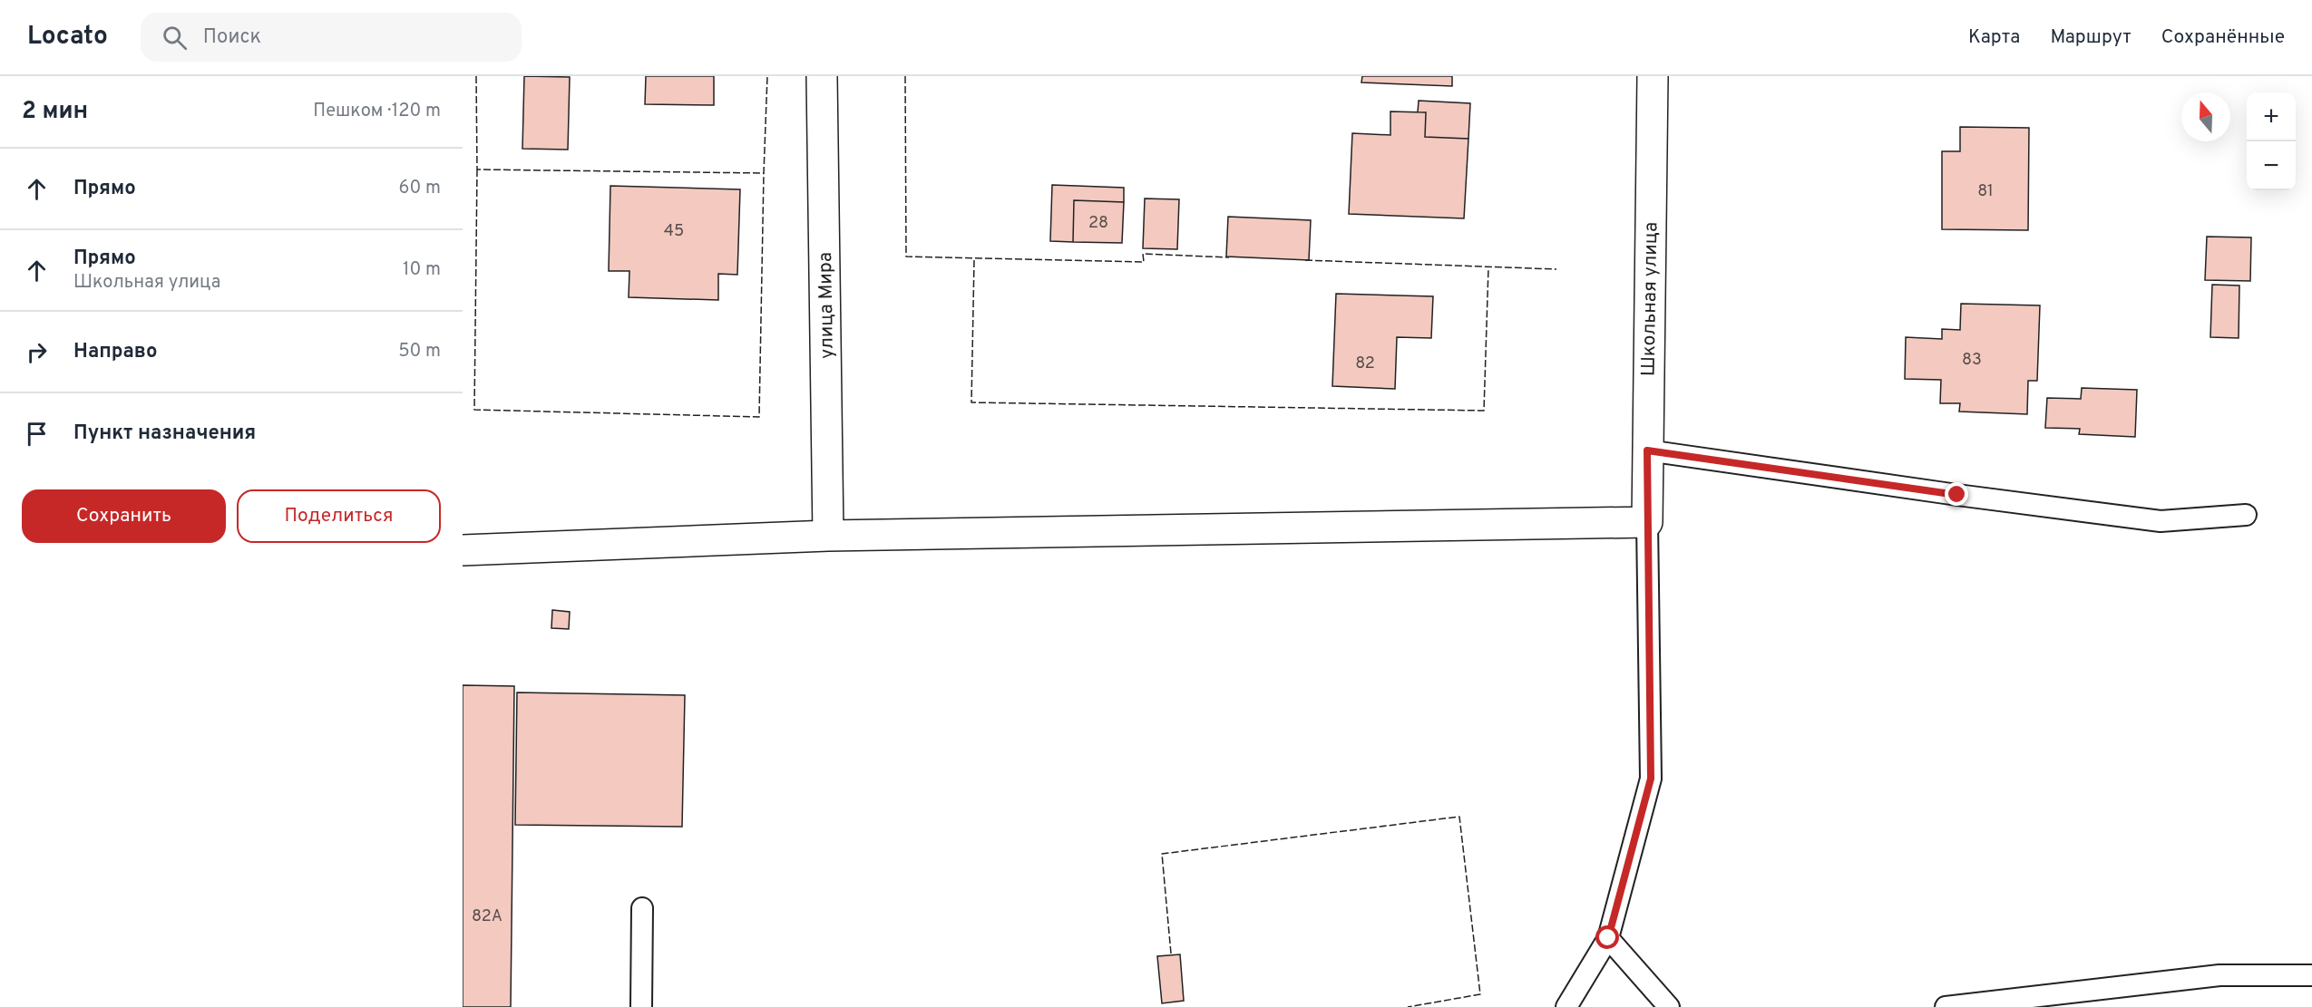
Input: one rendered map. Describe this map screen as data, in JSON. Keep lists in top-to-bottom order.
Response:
{
  "streets": {
    "street": ["Школьная улица", "улица Мира"]
  },
  "house_numbers": [
    "81",
    "28",
    "45",
    "83",
    "82",
    "82А"
  ],
  "north": "top",
  "page": {
    "header": "Locato",
    "search": "Поиск",
    "nav": ["Карта", "Маршрут", "Сохранённые"],
    "heading": ["2 мин", "Пешком · 120 m"],
    "map_buttons": ["+", "−"],
    "list": [
      ["Прямо", "60 m"],
      ["Прямо", "Школьная улица", "10 m"],
      ["Направо", "50 m"],
      "Пункт назначения"
    ],
    "buttons": ["Сохранить", "Поделиться"]
  }
}
